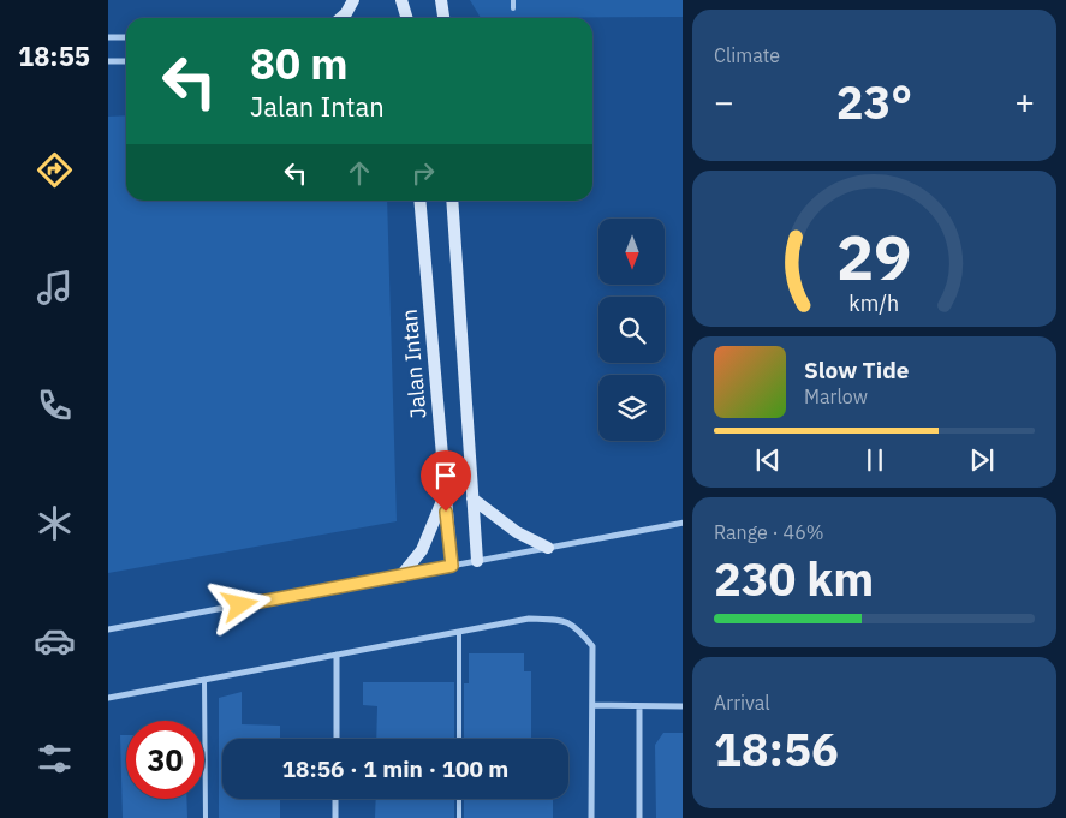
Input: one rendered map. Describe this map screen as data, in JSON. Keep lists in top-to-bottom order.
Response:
{
  "streets": {
    "street": ["Jalan Intan"]
  },
  "north": "bottom",
  "page": {
    "tabs": "18:55",
    "tile": [
      "Climate",
      ["Range · 46%", "230 km"],
      ["Arrival", "18:56"]
    ],
    "turn": ["80 m", "Jalan Intan"],
    "heat": ["−", "23°", "+"],
    "song": ["Slow Tide", "Marlow"],
    "limit": "30",
    "trip": "18:56 · 1 min · 100 m",
    "gauge": ["29", "km/h"]
  }
}
